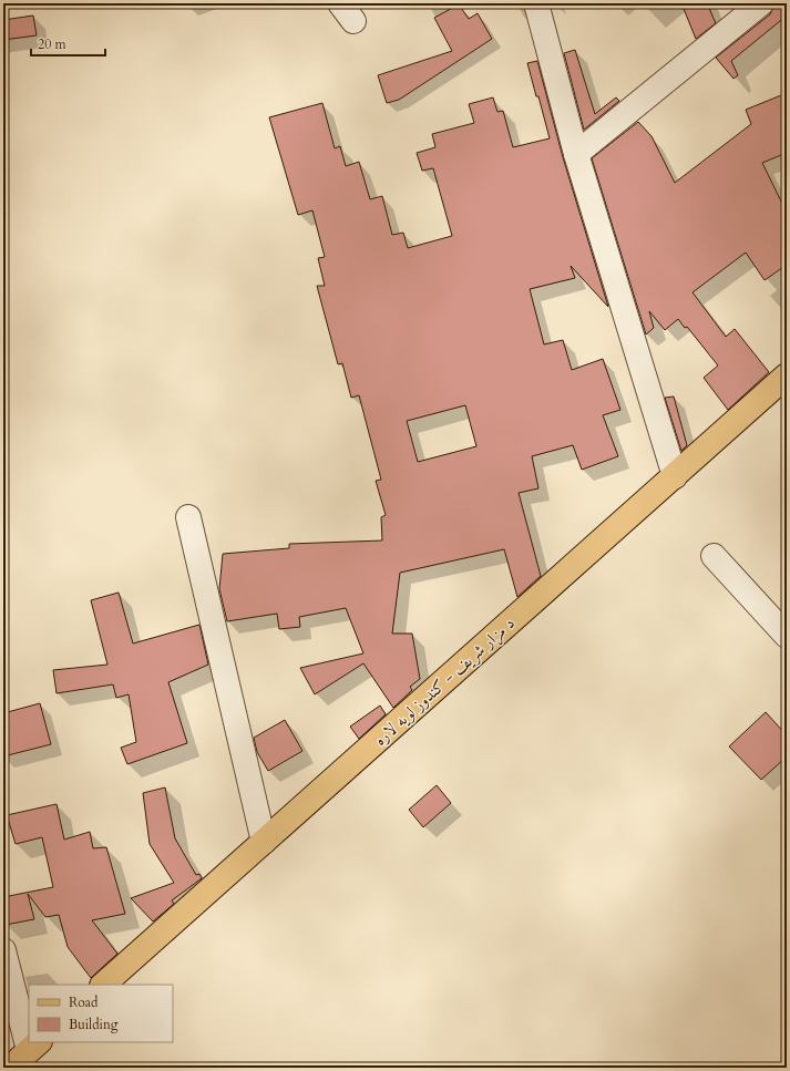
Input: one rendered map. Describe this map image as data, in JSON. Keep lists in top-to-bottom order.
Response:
{
  "streets": {
    "main road": ["د مزار شریف - کندوز لویه لاره"]
  },
  "legend": ["Road", "Building"],
  "scale_bar": "20 m"
}
